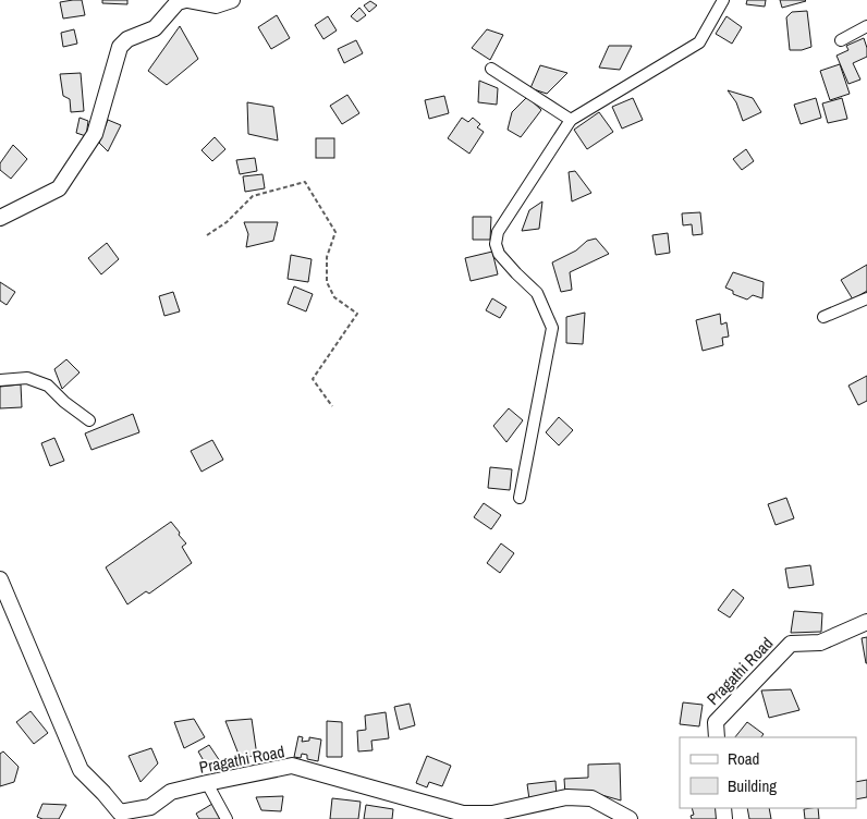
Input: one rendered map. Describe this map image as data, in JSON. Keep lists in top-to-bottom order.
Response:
{
  "streets": {
    "street": ["Pragathi Road"]
  },
  "legend": ["Road", "Building"]
}
